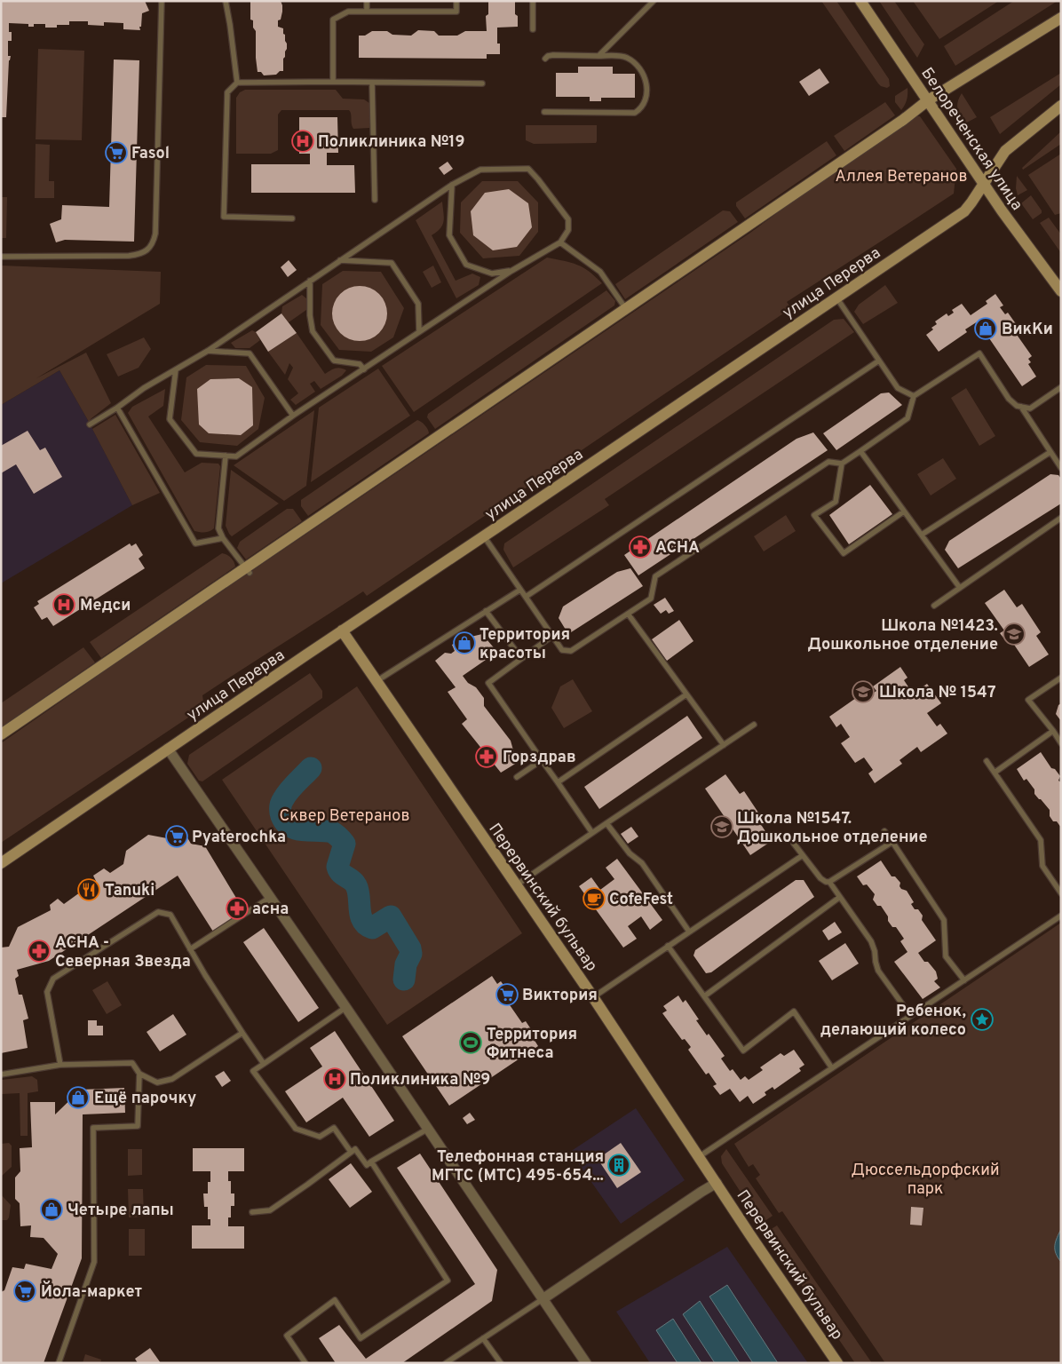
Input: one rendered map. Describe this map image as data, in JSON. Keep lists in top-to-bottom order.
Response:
{
  "streets": {
    "street": ["Белореченская улица", "улица Перерва", "Перервинский бульвар"]
  },
  "crossings": [
    ["Белореченская улица", "улица Перерва"],
    ["улица Перерва", "Перервинский бульвар"]
  ],
  "parks": ["Аллея Ветеранов", "Сквер Ветеранов", "Дюссельдорфский парк"],
  "places": {
    "hospital": ["Поликлиника №19", "Медси", "Поликлиника №9"],
    "supermarket": [
      "Fasol",
      "Pyaterochka",
      "Виктория",
      "Йола-маркет"
    ],
    "shop": [
      "ВикКи",
      "Территория красоты",
      "Ещё парочку",
      "Четыре лапы"
    ],
    "pharmacy": [
      "АСНА",
      "Горздрав",
      "асна",
      "АСНА - Северная Звезда"
    ],
    "school or university": ["Школа №1423. Дошкольное отделение", "Школа № 1547", "Школа №1547. Дошкольное отделение"],
    "restaurant": ["Tanuki"],
    "cafe": ["CofeFest"],
    "place": ["Ребенок, делающий колесо"],
    "sports": ["Территория Фитнеса"],
    "building": ["Телефонная станция МГТС (МТС) 495-654..."]
  }
}
